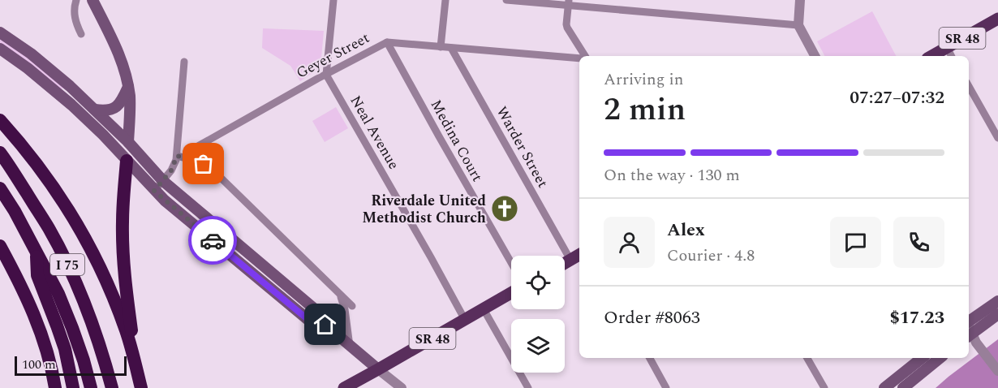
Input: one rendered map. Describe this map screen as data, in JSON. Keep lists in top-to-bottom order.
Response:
{
  "streets": {
    "highway": ["I 75"],
    "main road": ["SR 48"],
    "street": [
      "Geyer Street",
      "Neal Avenue",
      "Medina Court",
      "Warder Street"
    ]
  },
  "crossings": [
    ["SR 48", "Neal Avenue"],
    ["Geyer Street", "Neal Avenue"],
    ["Geyer Street", "Medina Court"],
    ["Geyer Street", "Warder Street"]
  ],
  "places": {
    "church": ["Riverdale United Methodist Church"]
  },
  "scale_bar": "100 m",
  "page": {
    "heading": ["2 min", "Arriving in", "07:27–07:32"],
    "panel": [
      "Alex",
      "Courier · 4.8",
      "Order #8063",
      "$17.23"
    ],
    "bar": "On the way · 130 m",
    "scale": "100 m"
  }
}
